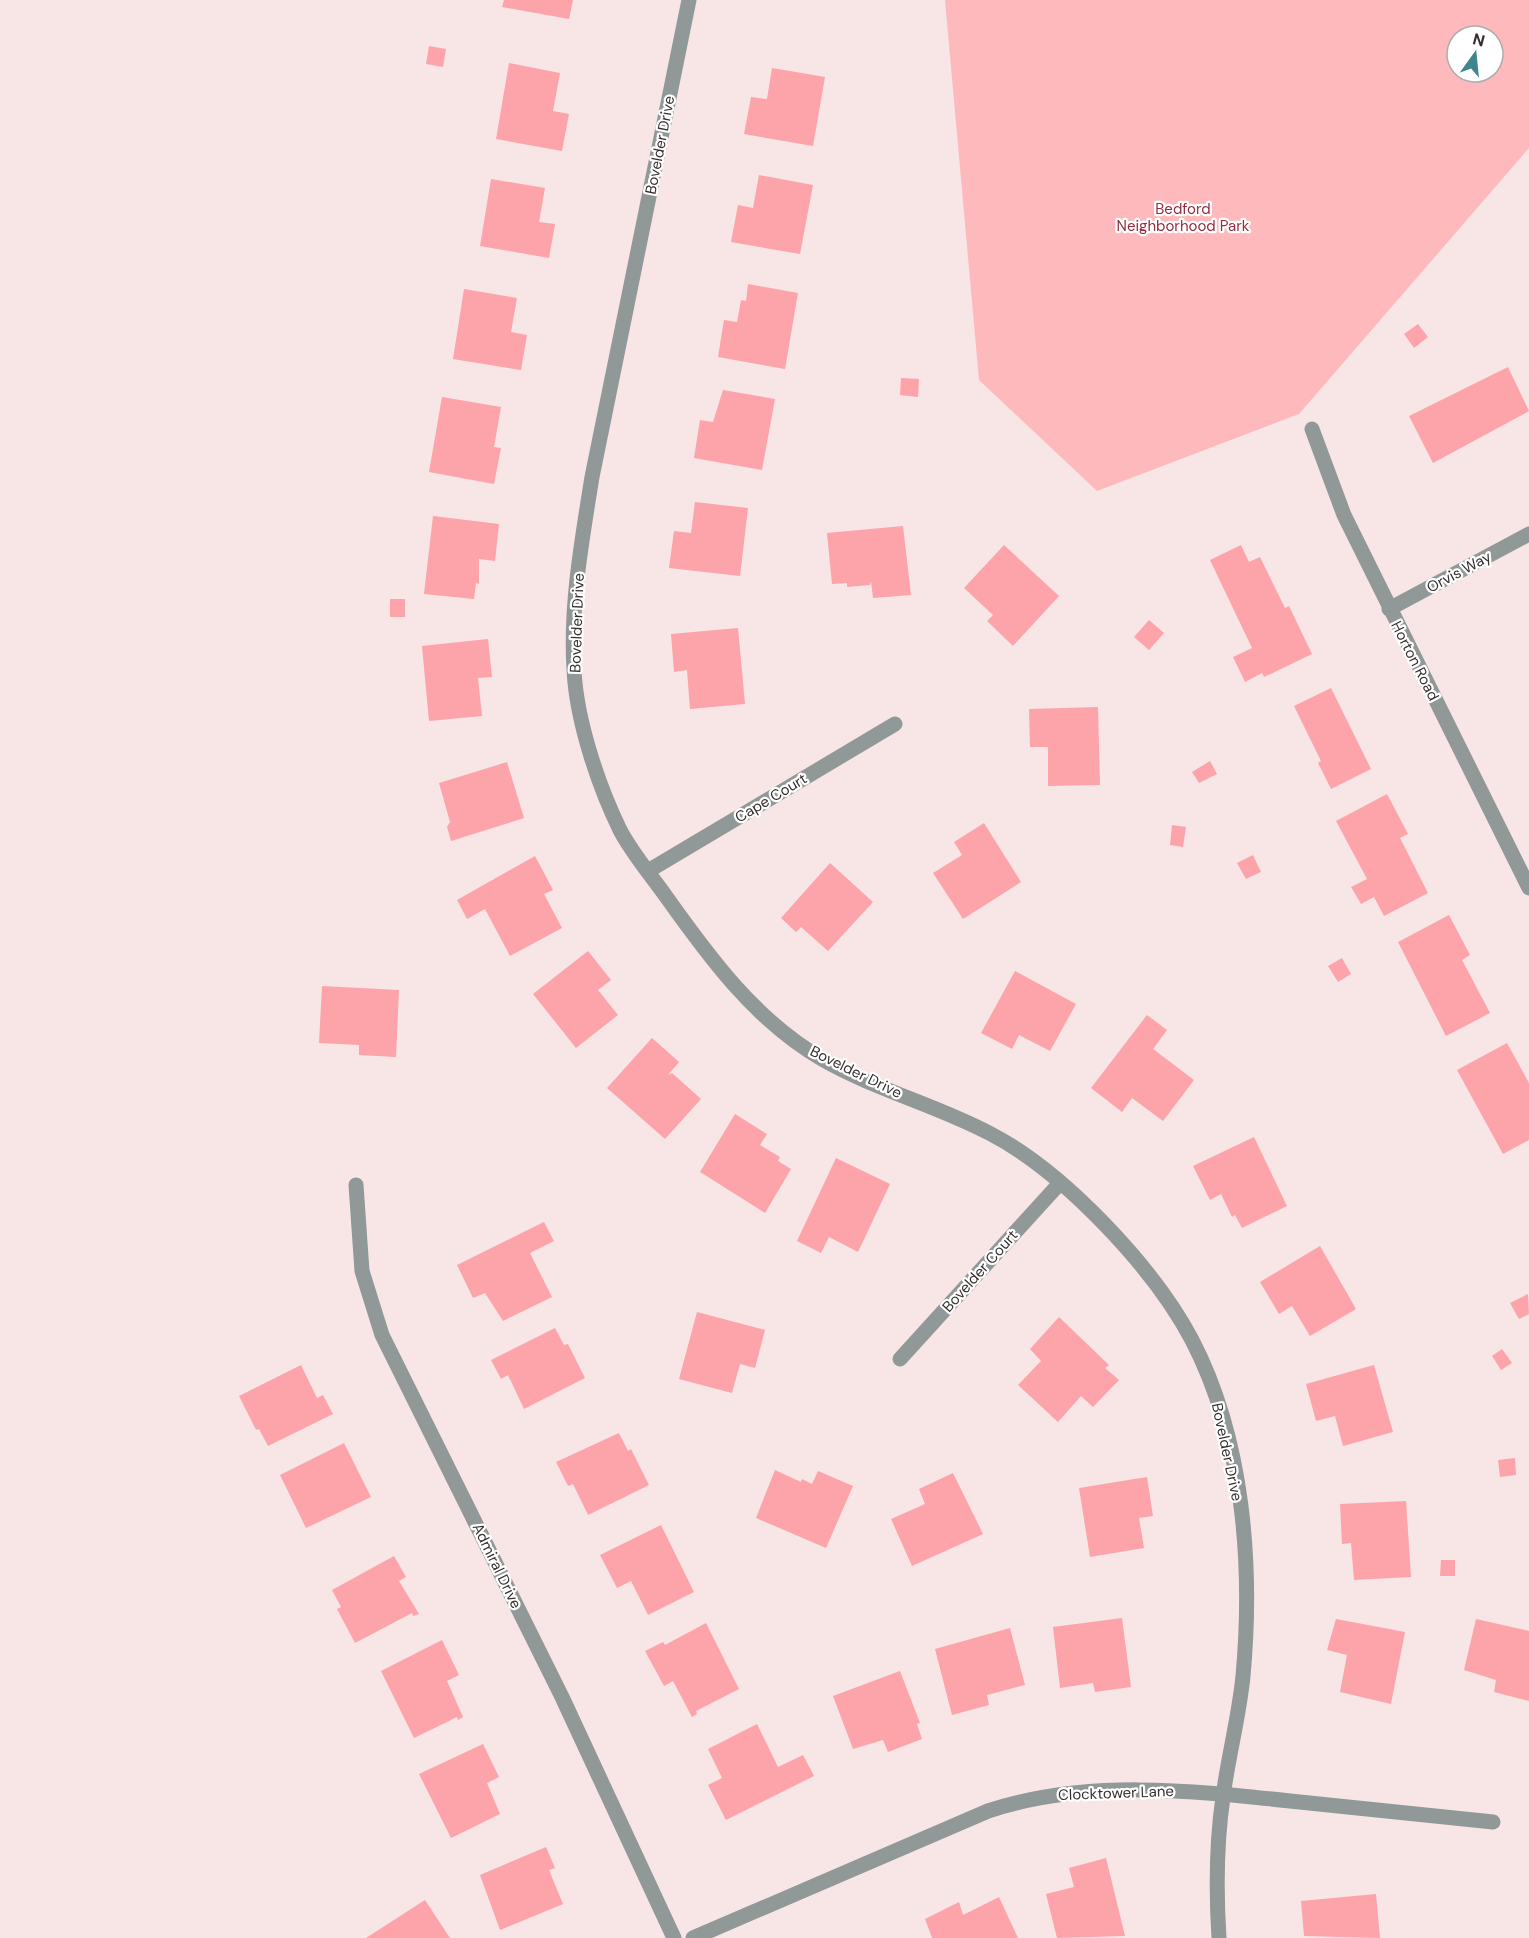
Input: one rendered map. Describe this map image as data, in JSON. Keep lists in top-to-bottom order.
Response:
{
  "streets": {
    "street": [
      "Bovelder Drive",
      "Orvis Way",
      "Horton Road",
      "Cape Court",
      "Bovelder Court",
      "Admiral Drive",
      "Clocktower Lane"
    ]
  },
  "crossings": [
    ["Bovelder Drive", "Cape Court"],
    ["Bovelder Drive", "Bovelder Court"],
    ["Bovelder Drive", "Clocktower Lane"],
    ["Orvis Way", "Horton Road"]
  ],
  "parks": ["Bedford Neighborhood Park"],
  "north": "top"
}
